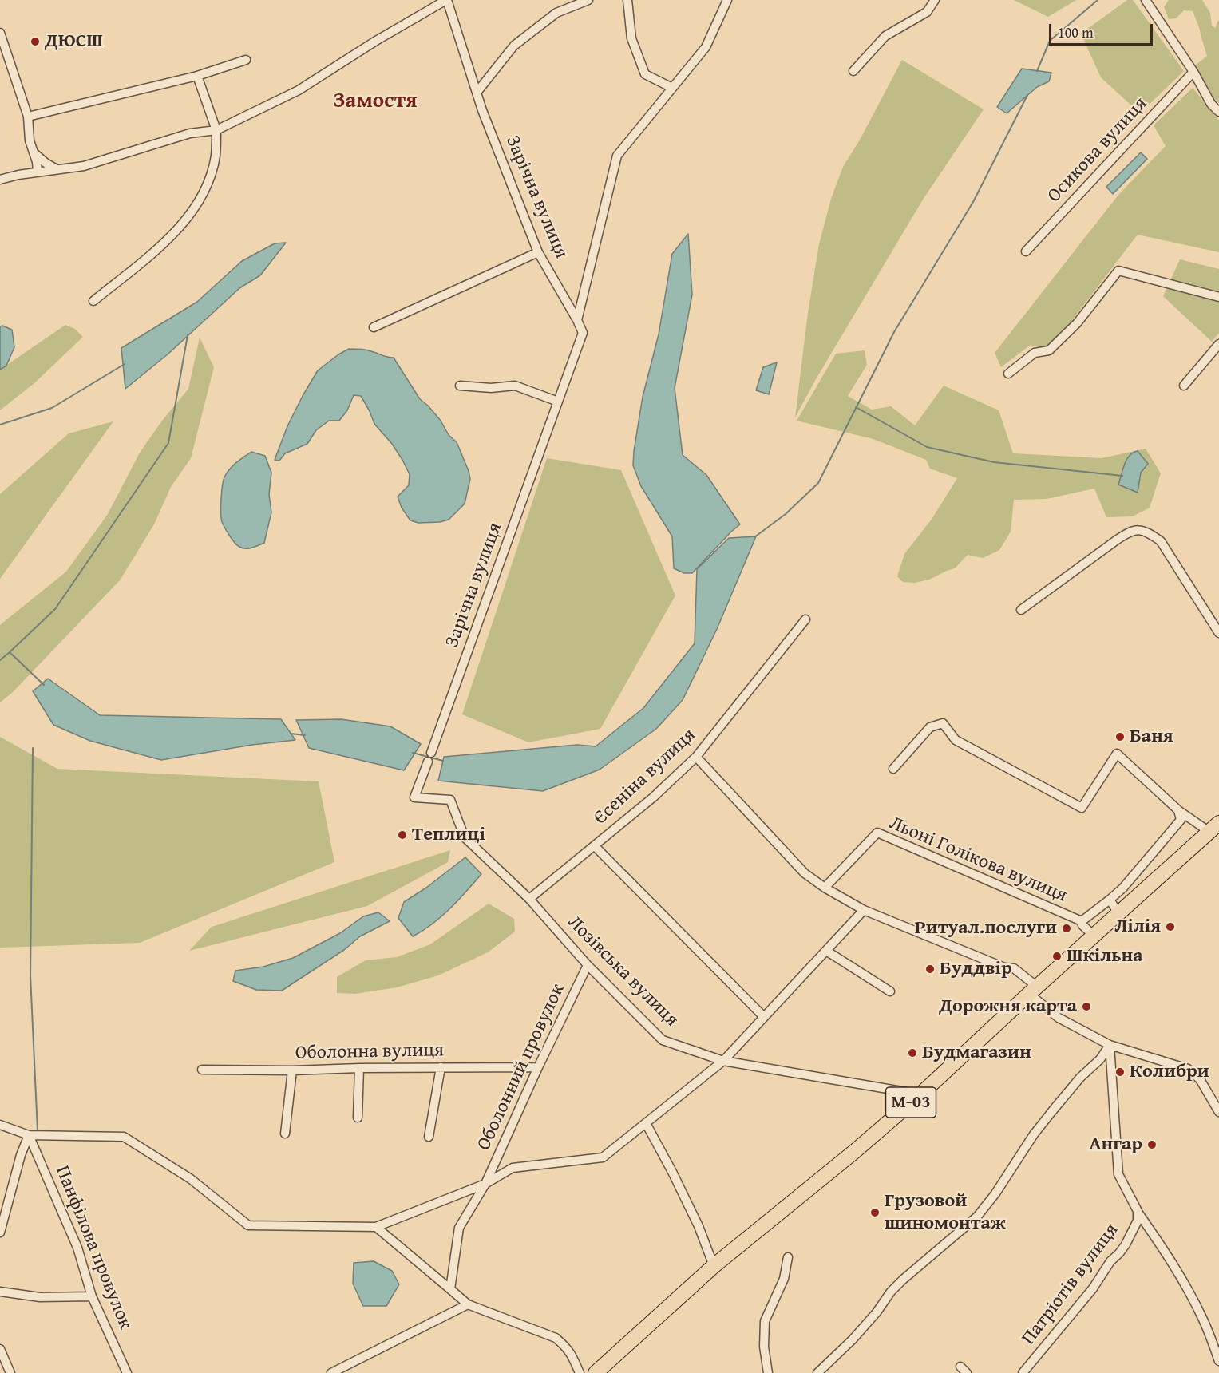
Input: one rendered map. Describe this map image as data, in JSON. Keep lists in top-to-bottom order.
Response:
{
  "streets": {
    "highway": ["М-03"],
    "street": [
      "Осикова вулиця",
      "Зарічна вулиця",
      "Єсеніна вулиця",
      "Льоні Голікова вулиця",
      "Лозівська вулиця",
      "Оболонна вулиця",
      "Оболонний провулок",
      "Панфілова провулок",
      "Патріотів вулиця"
    ]
  },
  "crossings": [
    ["Єсеніна вулиця", "Лозівська вулиця"],
    ["Льоні Голікова вулиця", "М-03"],
    ["Лозівська вулиця", "Оболонний провулок"],
    ["Лозівська вулиця", "М-03"],
    ["Оболонна вулиця", "Оболонний провулок"]
  ],
  "districts": ["Замостя"],
  "places": [
    "ДЮСШ",
    "Баня",
    "Теплиці",
    "Лілія",
    "Ритуал.послуги",
    "Шкільна",
    "Буддвір",
    "Дорожня карта",
    "Будмагазин",
    "Колибри",
    "Ангар",
    "Грузовой шиномонтаж"
  ],
  "scale_bar": "100 m"
}
